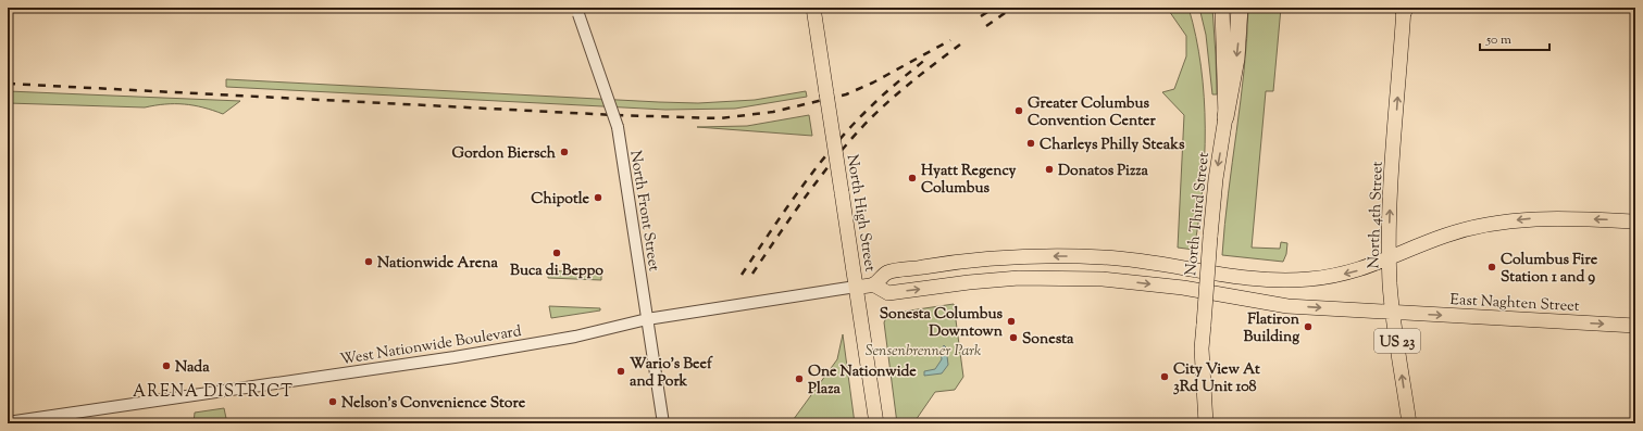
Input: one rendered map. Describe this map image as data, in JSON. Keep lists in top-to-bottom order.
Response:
{
  "streets": {
    "main road": [
      "North High Street",
      "North Third Street",
      "North 4th Street",
      "East Naghten Street",
      "US 23"
    ],
    "street": ["North Front Street", "West Nationwide Boulevard"]
  },
  "crossings": [
    ["North Front Street", "West Nationwide Boulevard"],
    ["North High Street", "West Nationwide Boulevard"],
    ["North 4th Street", "East Naghten Street"]
  ],
  "one_way": ["North Third Street", "North 4th Street"],
  "districts": ["ARENA DISTRICT"],
  "parks": ["Sensenbrenner Park"],
  "places": [
    "Greater Columbus Convention Center",
    "Charleys Philly Steaks",
    "Gordon Biersch",
    "Donatos Pizza",
    "Hyatt Regency Columbus",
    "Chipotle",
    "Buca di Beppo",
    "Nationwide Arena",
    "Columbus Fire Station 1 and 9",
    "Sonesta Columbus Downtown",
    "Flatiron Building",
    "Sonesta",
    "Nada",
    "Wario's Beef and Pork",
    "City View At 3Rd Unit 108",
    "One Nationwide Plaza",
    "Nelson's Convenience Store"
  ],
  "scale_bar": "50 m"
}
